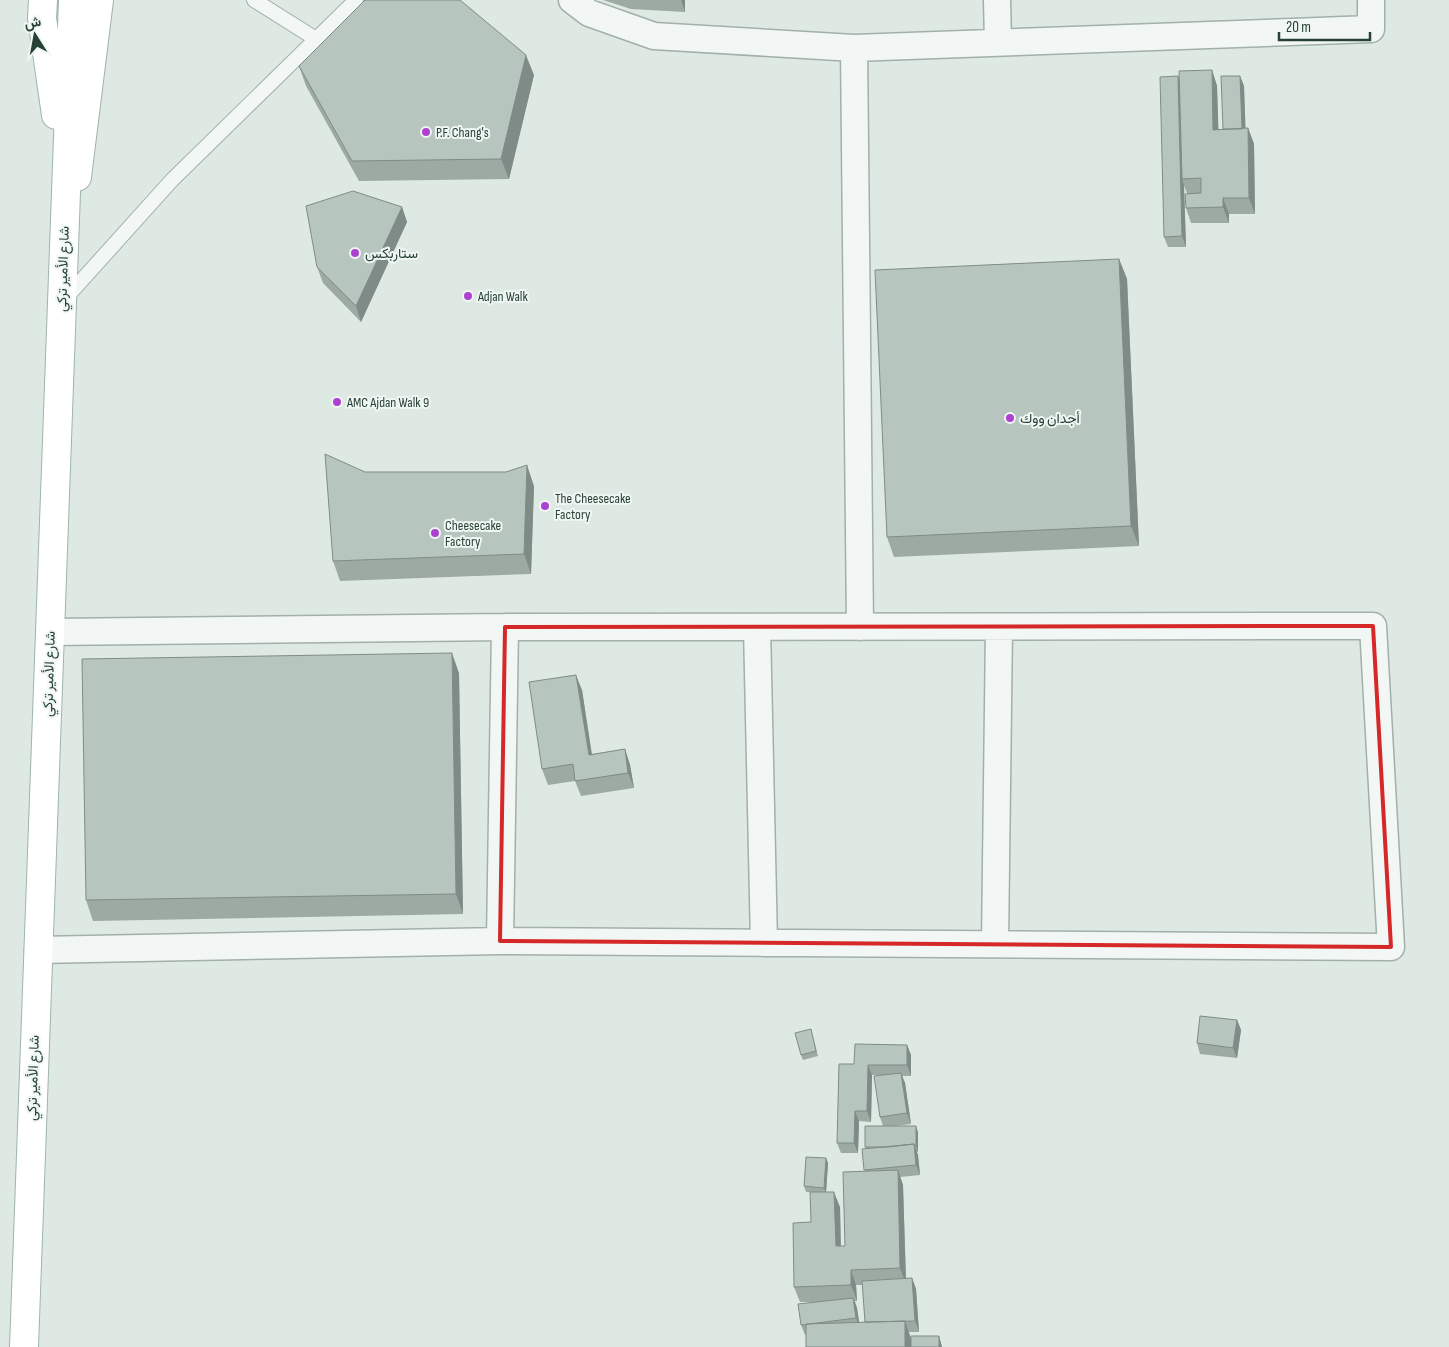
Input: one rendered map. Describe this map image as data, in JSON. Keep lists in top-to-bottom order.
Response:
{
  "streets": {
    "main road": ["شارع الأمير تركي"]
  },
  "places": [
    "P.F. Chang's",
    "ستاربكس",
    "Adjan Walk",
    "AMC Ajdan Walk 9",
    "أجدان ووك",
    "The Cheesecake Factory",
    "Cheesecake Factory"
  ],
  "scale_bar": "20 m",
  "north": "top"
}
